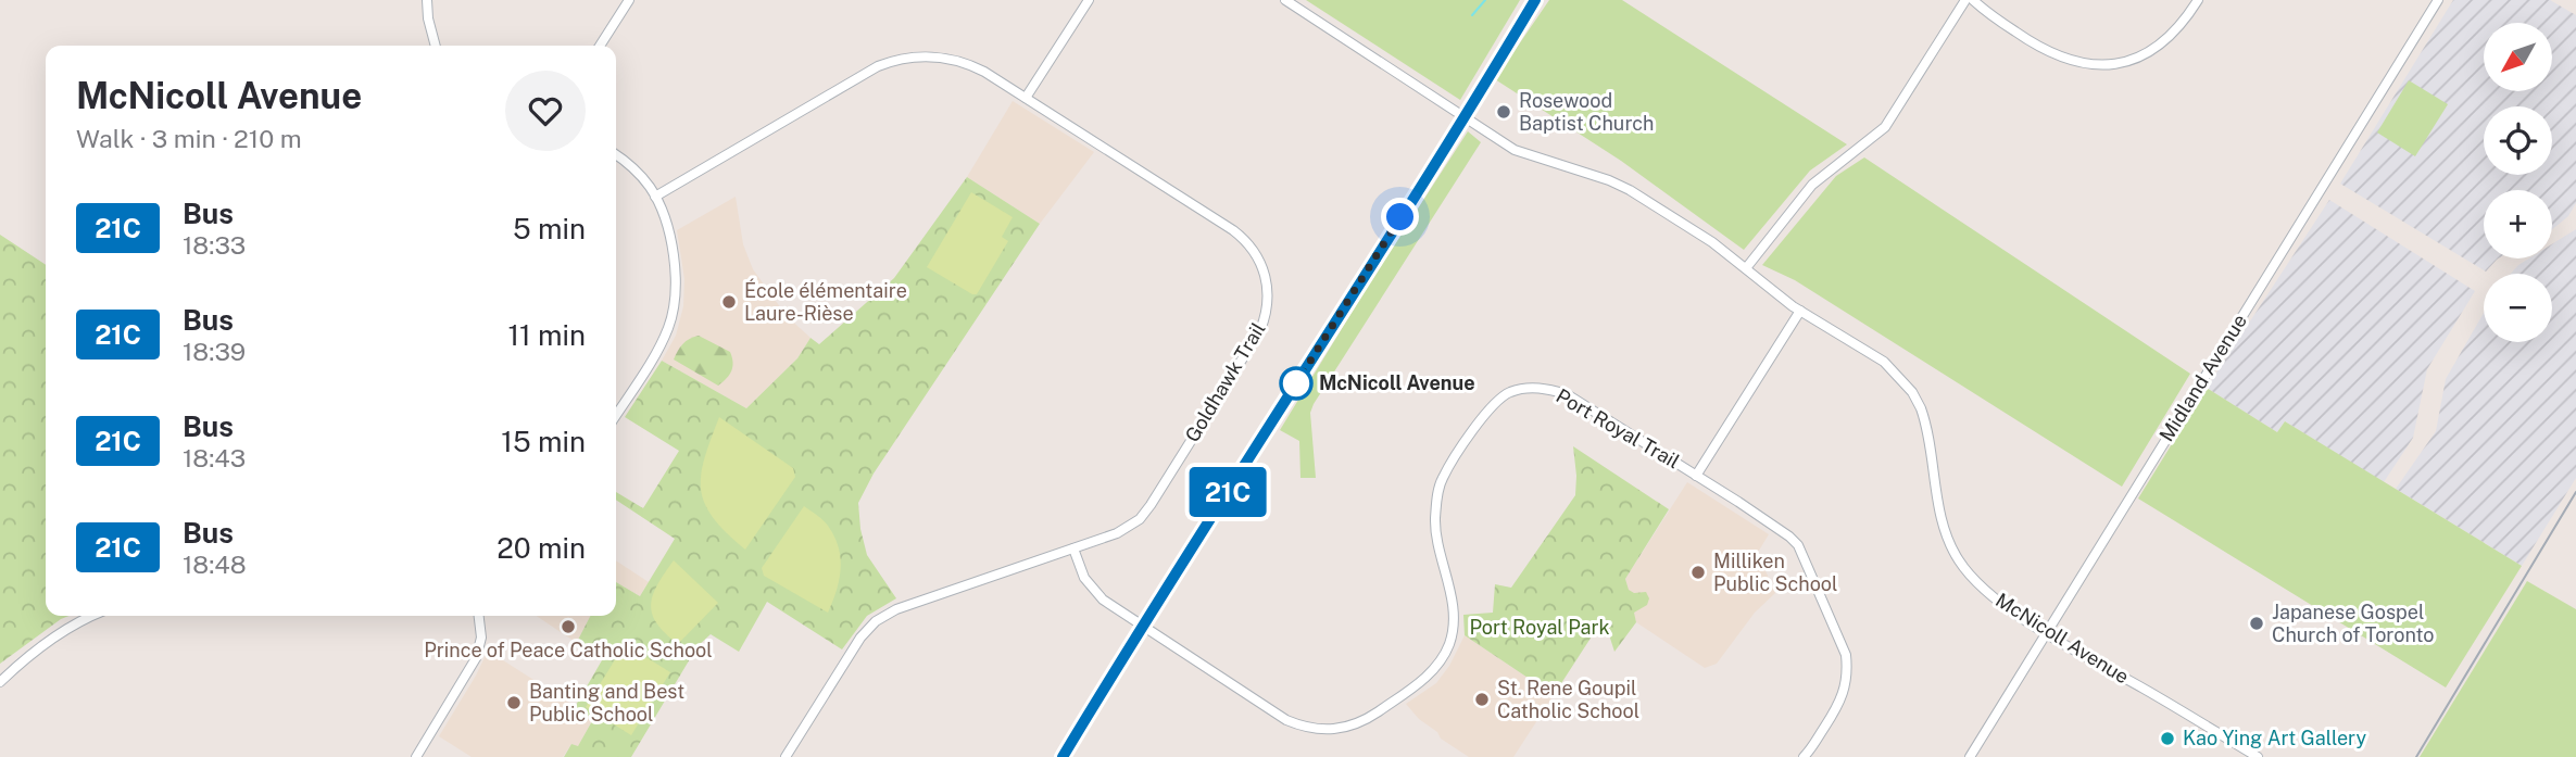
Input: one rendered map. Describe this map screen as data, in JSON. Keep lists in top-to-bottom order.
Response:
{
  "streets": {
    "street": [
      "Midland Avenue",
      "Goldhawk Trail",
      "Port Royal Trail",
      "McNicoll Avenue"
    ]
  },
  "crossings": [
    ["Midland Avenue", "McNicoll Avenue"],
    ["Goldhawk Trail", "Port Royal Trail"]
  ],
  "parks": ["Port Royal Park"],
  "places": [
    "Rosewood Baptist Church",
    "École élémentaire Laure-Rièse",
    "McNicoll Avenue",
    "Milliken Public School",
    "Japanese Gospel Church of Toronto",
    "Prince of Peace Catholic School",
    "St. Rene Goupil Catholic School",
    "Banting and Best Public School",
    "Kao Ying Art Gallery"
  ],
  "lines": ["bus line 21C"],
  "north": "bottom left",
  "page": {
    "on_map": "21C",
    "map_buttons": ["+", "−"],
    "heading": ["McNicoll Avenue", "Walk · 3 min · 210 m"],
    "list": [
      {
        "mark": "21C",
        "name": "Bus",
        "note": "18:33",
        "value": "5 min"
      },
      {
        "mark": "21C",
        "name": "Bus",
        "note": "18:39",
        "value": "11 min"
      },
      {
        "mark": "21C",
        "name": "Bus",
        "note": "18:43",
        "value": "15 min"
      },
      {
        "mark": "21C",
        "name": "Bus",
        "note": "18:48",
        "value": "20 min"
      }
    ]
  }
}
